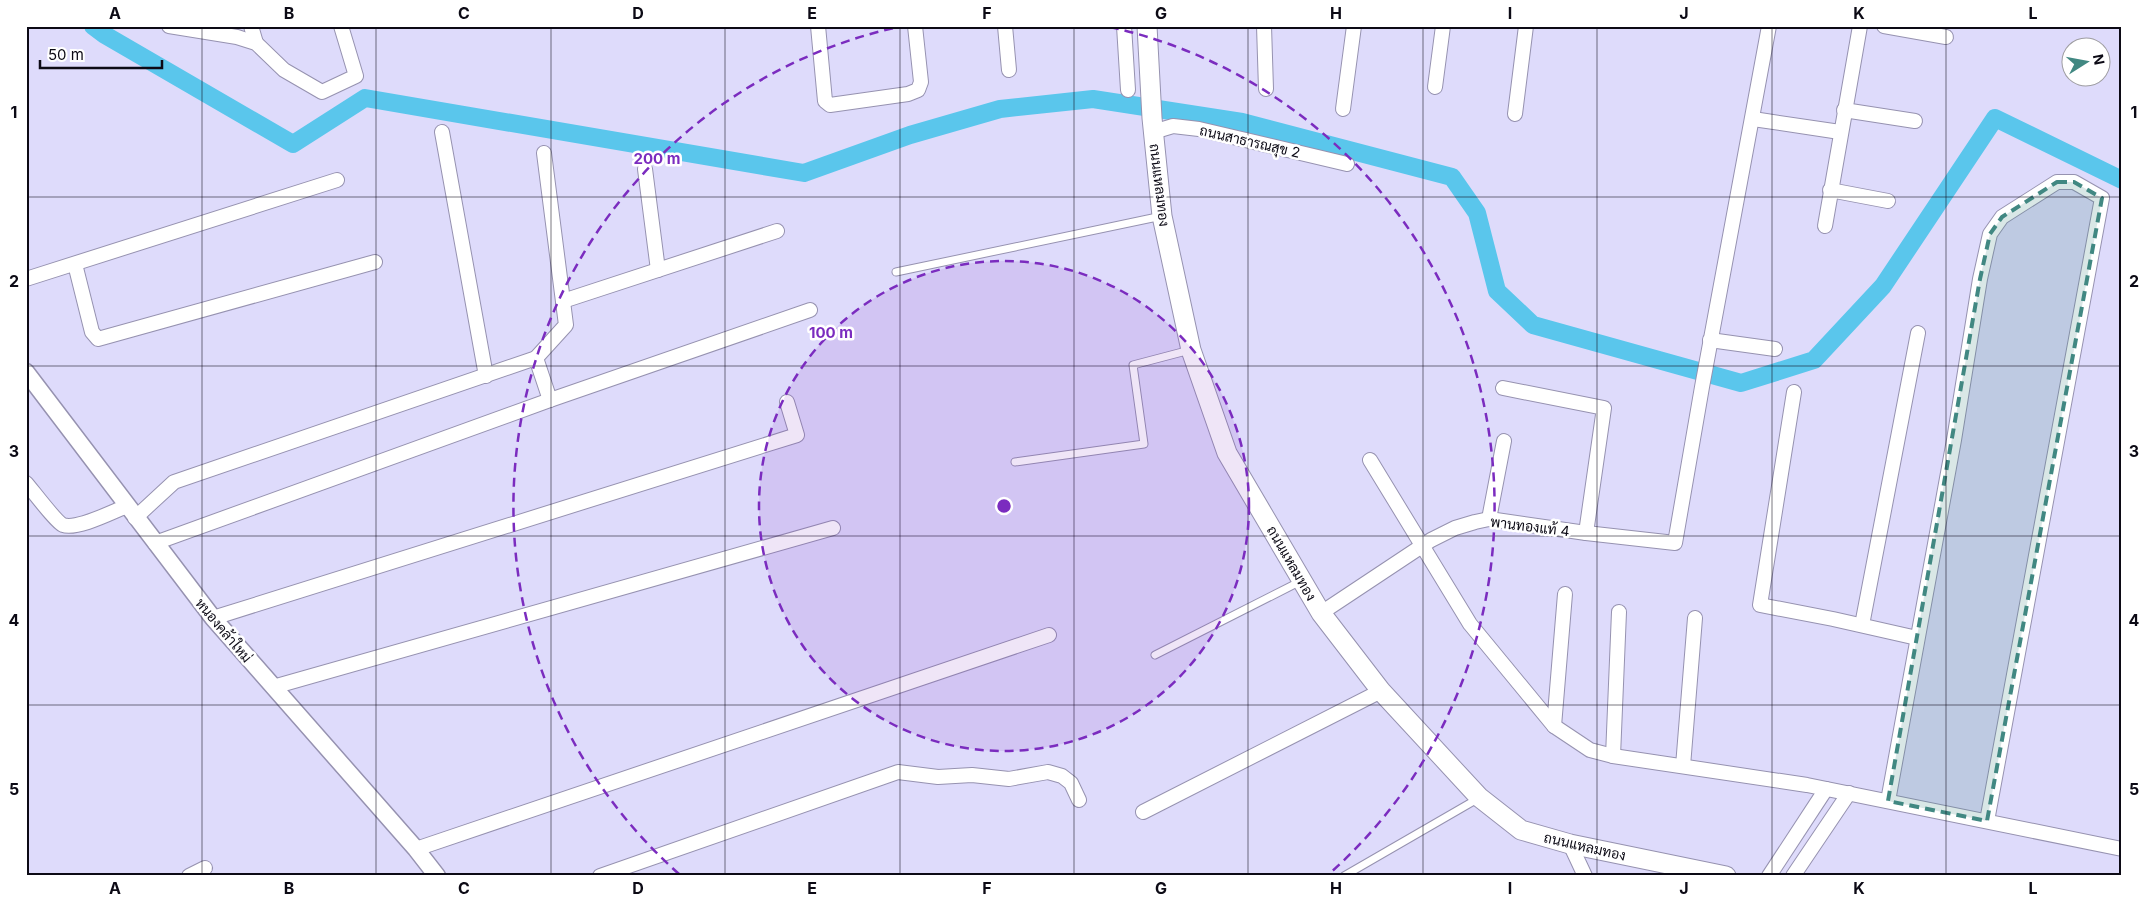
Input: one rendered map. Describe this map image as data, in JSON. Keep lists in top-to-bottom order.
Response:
{
  "streets": {
    "main road": ["ถนนแหลมทอง"],
    "street": ["ถนนสาธารณสุข 2", "พานทองแท้ 4", "หนองคล้าใหม่"]
  },
  "crossings": [
    ["ถนนสาธารณสุข 2", "ถนนแหลมทอง"],
    ["ถนนแหลมทอง", "พานทองแท้ 4"]
  ],
  "scale_bar": "50 m",
  "north": "right",
  "grid": {
    "columns": [
      "A",
      "B",
      "C",
      "D",
      "E",
      "F",
      "G",
      "H",
      "I",
      "J",
      "K",
      "L"
    ],
    "rows": [
      "1",
      "2",
      "3",
      "4",
      "5"
    ]
  },
  "rings": ["200 m", "100 m"]
}
